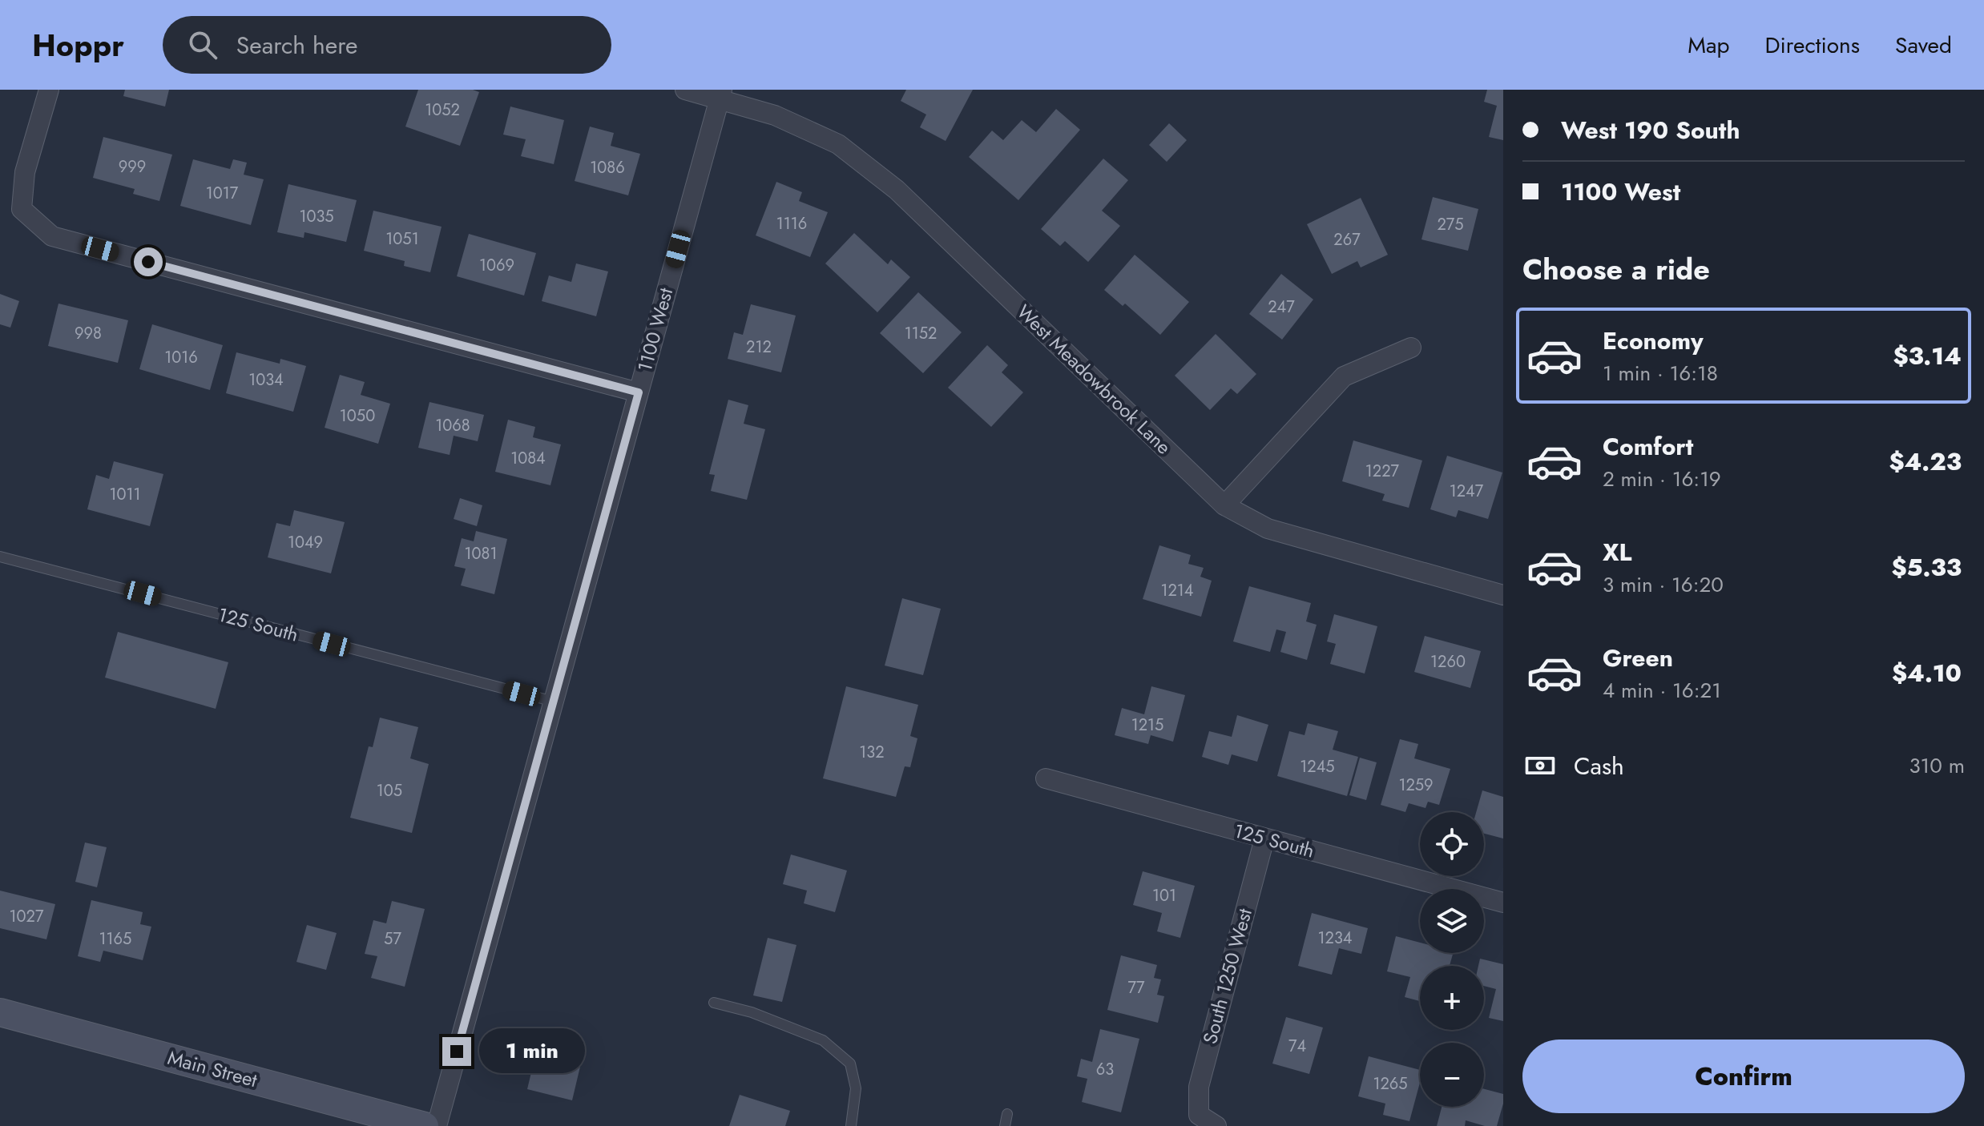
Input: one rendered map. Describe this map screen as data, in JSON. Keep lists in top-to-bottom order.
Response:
{
  "streets": {
    "main road": ["Main Street"],
    "street": [
      "1100 West",
      "West Meadowbrook Lane",
      "125 South",
      "South 1250 West"
    ]
  },
  "crossings": [
    ["1100 West", "West Meadowbrook Lane"],
    ["1100 West", "125 South"],
    ["125 South", "South 1250 West"]
  ],
  "house_numbers": [
    "1052",
    "999",
    "1086",
    "1017",
    "1035",
    "1116",
    "275",
    "1051",
    "267",
    "1069",
    "247",
    "998",
    "1152",
    "212",
    "1016",
    "1034",
    "1050",
    "1068",
    "1084",
    "1227",
    "1247",
    "1011",
    "1049",
    "1081",
    "1214",
    "1260",
    "1215",
    "132",
    "1245",
    "1259",
    "105",
    "101",
    "1027",
    "1234",
    "1165",
    "57",
    "77",
    "74",
    "63",
    "1265"
  ],
  "page": {
    "header": "Hoppr",
    "search": "Search here",
    "nav": ["Map", "Directions", "Saved"],
    "banner": ["West 190 South", "1100 West"],
    "heading": "Choose a ride",
    "list": [
      {
        "name": "Economy",
        "note": "1 min · 16:18",
        "value": "$3.14"
      },
      {
        "name": "Comfort",
        "note": "2 min · 16:19",
        "value": "$4.23"
      },
      {
        "name": "XL",
        "note": "3 min · 16:20",
        "value": "$5.33"
      },
      {
        "name": "Green",
        "note": "4 min · 16:21",
        "value": "$4.10"
      }
    ],
    "pay": ["Cash", "310 m"],
    "map_buttons": ["+", "−"],
    "buttons": "Confirm",
    "bubble": "1 min"
  }
}
